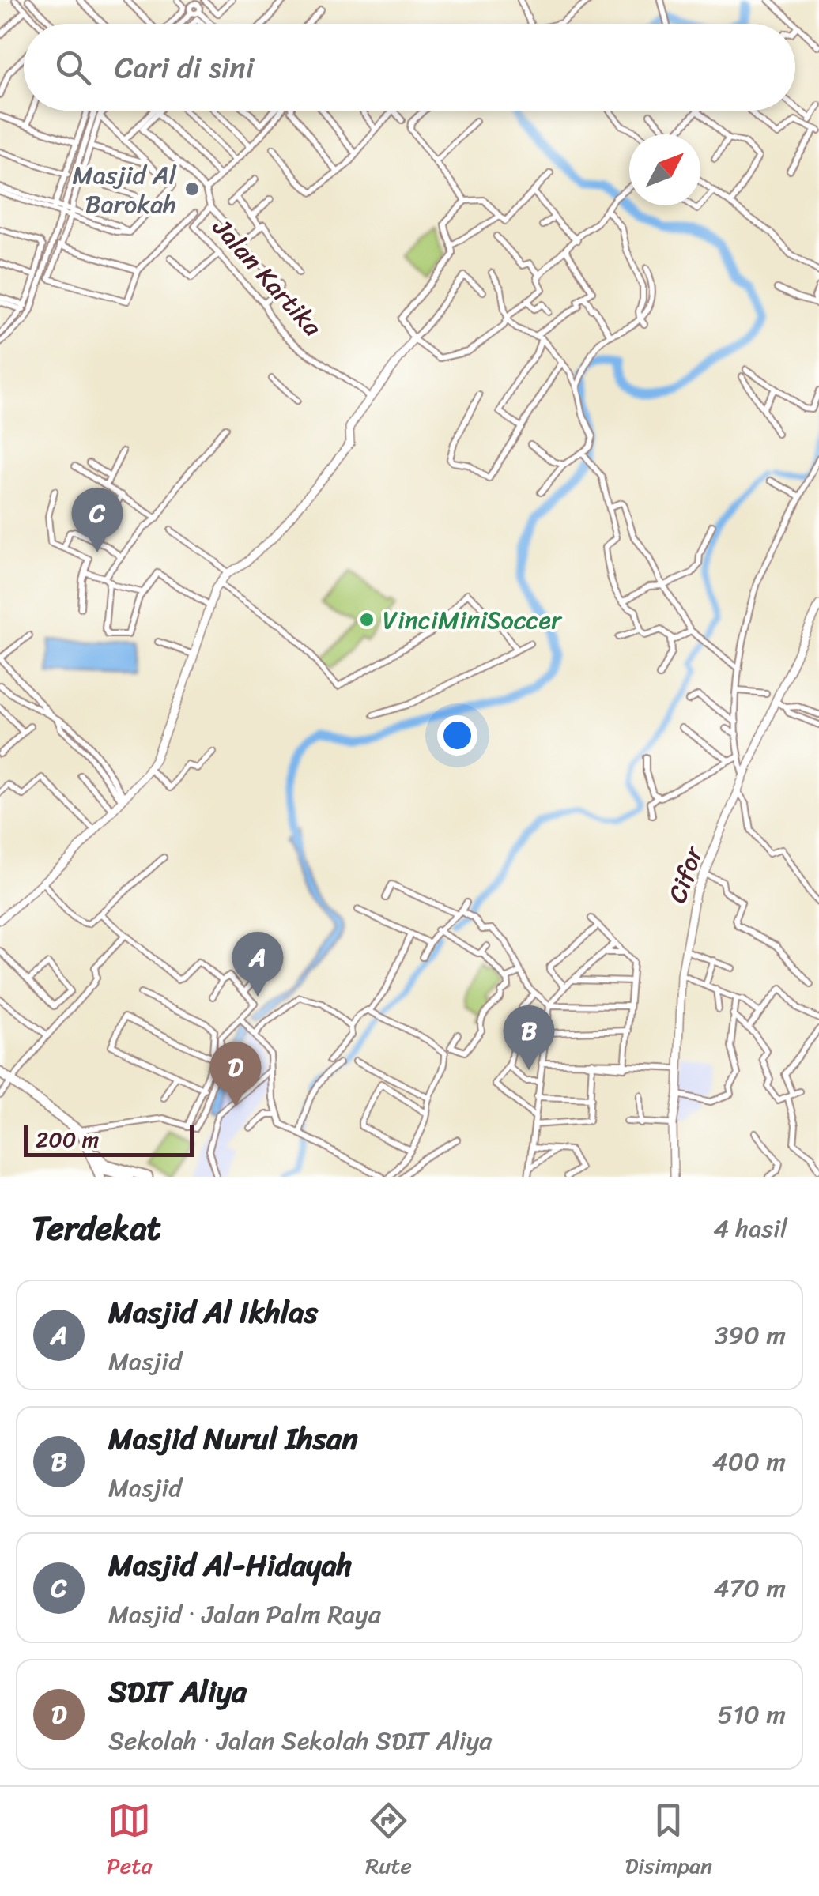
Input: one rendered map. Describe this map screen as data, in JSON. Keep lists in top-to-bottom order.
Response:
{
  "streets": {
    "street": ["Jalan Kartika", "Cifor"]
  },
  "places": ["Masjid Al Barokah", "VinciMiniSoccer"],
  "scale_bar": "200 m",
  "north": "top right",
  "page": {
    "search": "Cari di sini",
    "pins": [
      "C",
      "A",
      "B",
      "D"
    ],
    "scale": "200 m",
    "heading": ["Terdekat", "4 hasil"],
    "list": [
      {
        "mark": "A",
        "name": "Masjid Al Ikhlas",
        "note": "Masjid",
        "value": "390 m"
      },
      {
        "mark": "B",
        "name": "Masjid Nurul Ihsan",
        "note": "Masjid",
        "value": "400 m"
      },
      {
        "mark": "C",
        "name": "Masjid Al-Hidayah",
        "note": "Masjid · Jalan Palm Raya",
        "value": "470 m"
      },
      {
        "mark": "D",
        "name": "SDIT Aliya",
        "note": "Sekolah · Jalan Sekolah SDIT Aliya",
        "value": "510 m"
      }
    ],
    "nav": ["Peta", "Rute", "Disimpan"]
  }
}
